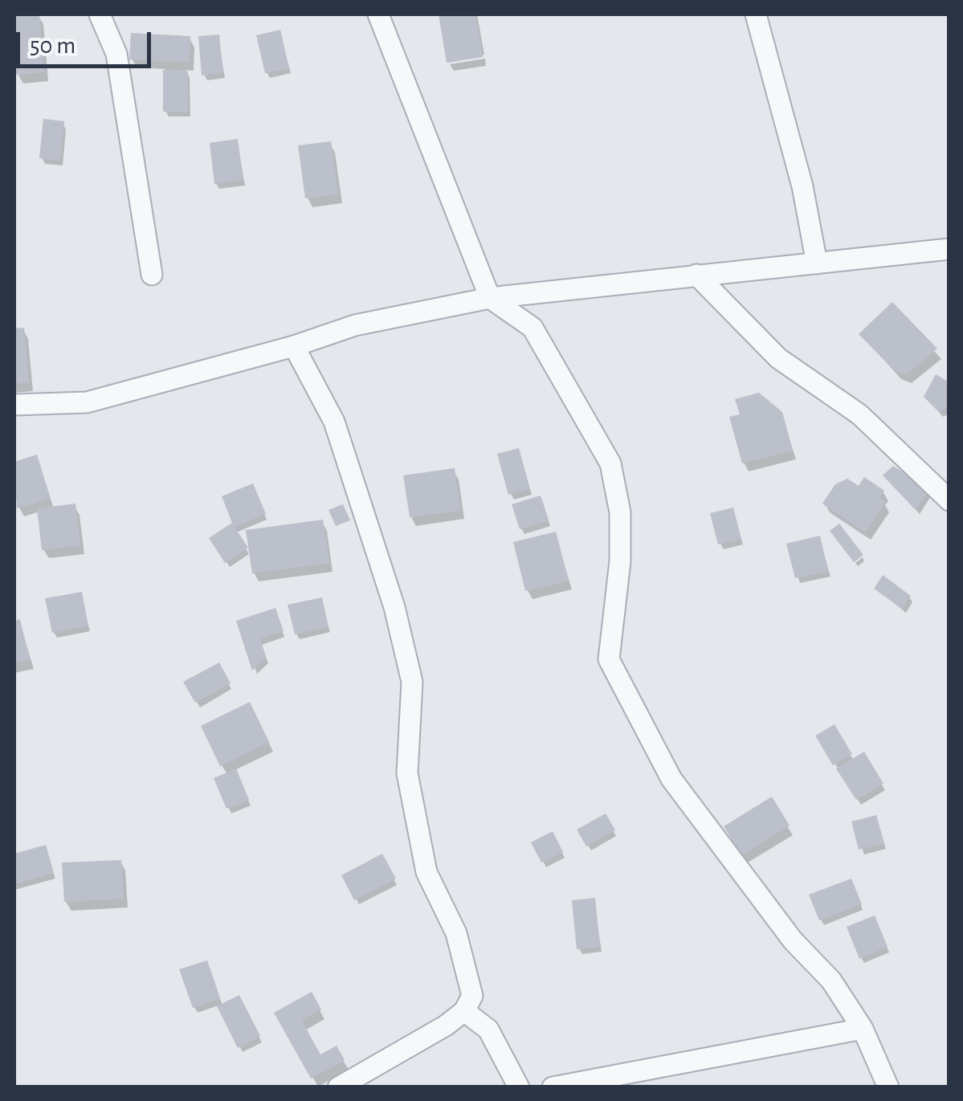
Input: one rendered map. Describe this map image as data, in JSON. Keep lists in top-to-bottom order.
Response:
{
  "scale_bar": "50 m"
}
